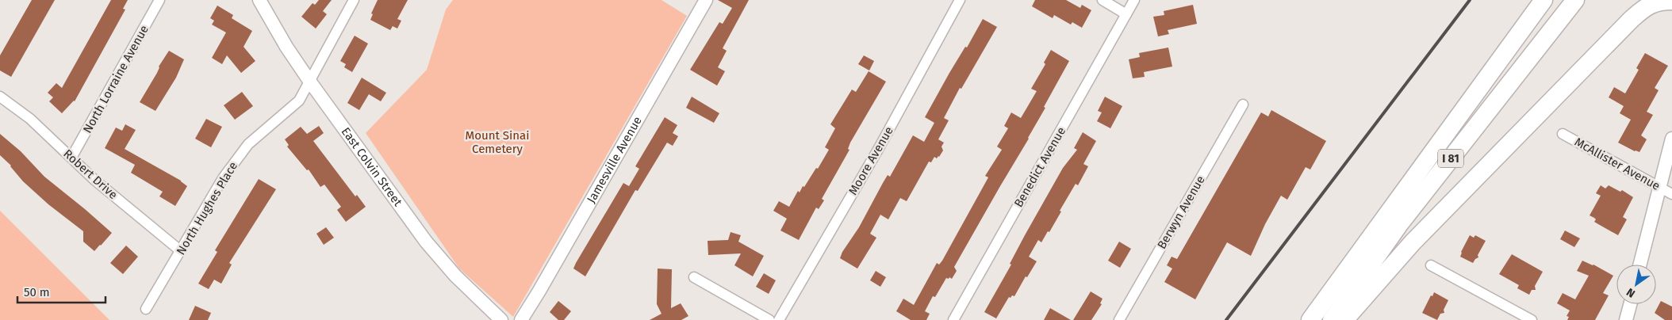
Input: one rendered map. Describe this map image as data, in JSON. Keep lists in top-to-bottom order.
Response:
{
  "streets": {
    "highway": ["I 81"],
    "street": [
      "North Lorraine Avenue",
      "Jamesville Avenue",
      "Moore Avenue",
      "McAllister Avenue",
      "East Colvin Street",
      "Benedict Avenue",
      "Robert Drive",
      "North Hughes Place",
      "Berwyn Avenue"
    ]
  },
  "crossings": [
    ["North Lorraine Avenue", "Robert Drive"],
    ["East Colvin Street", "North Hughes Place"],
    ["Robert Drive", "North Hughes Place"]
  ],
  "parks": ["Mount Sinai Cemetery"],
  "scale_bar": "50 m",
  "north": "bottom left"
}
